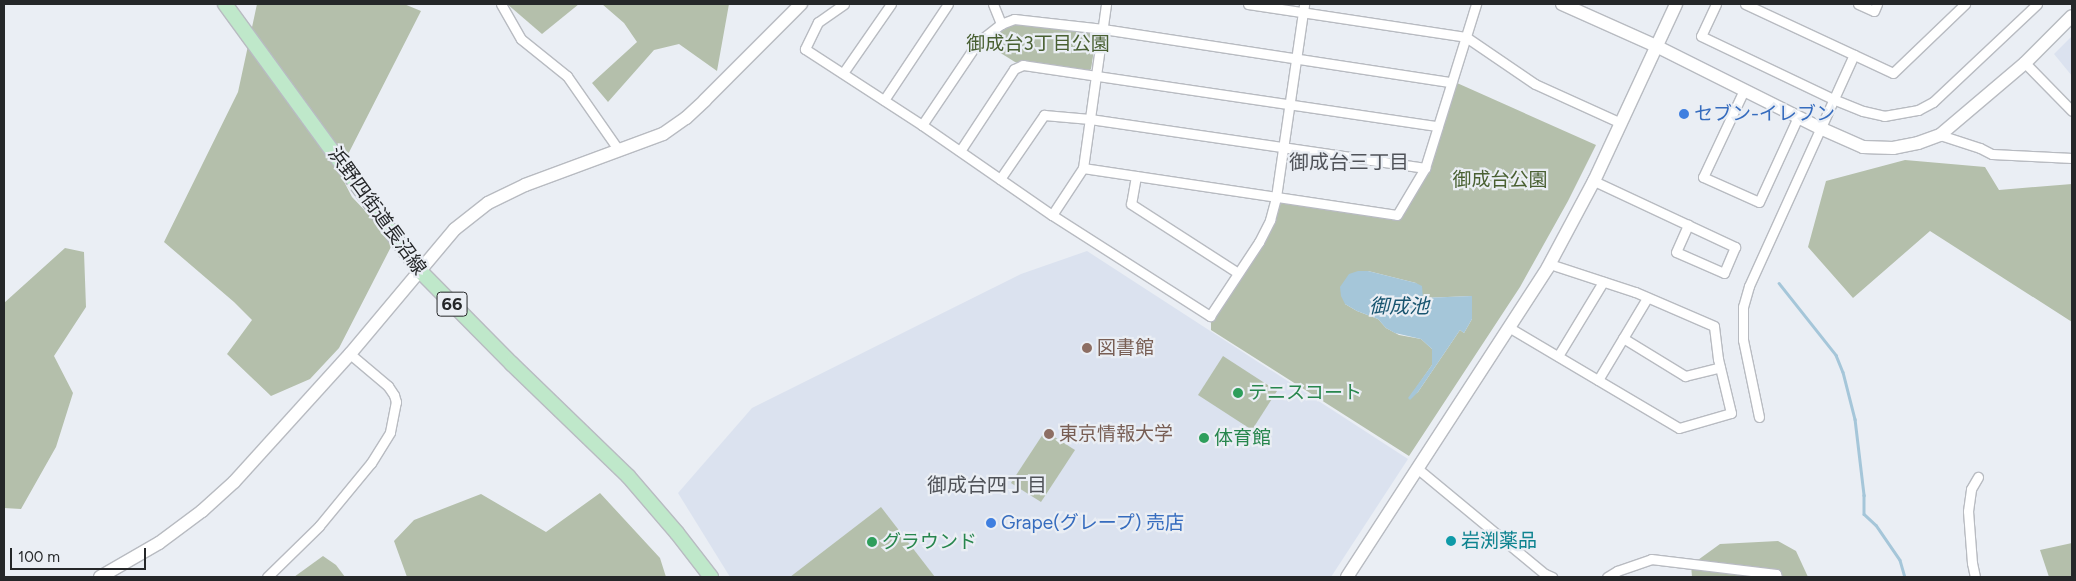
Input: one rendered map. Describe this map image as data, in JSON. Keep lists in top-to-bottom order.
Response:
{
  "streets": {
    "main road": ["浜野四街道長沼線", "66"]
  },
  "districts": ["御成台三丁目", "御成台四丁目"],
  "water": ["御成池"],
  "parks": ["御成台3丁目公園", "御成台公園"],
  "places": [
    "セブン-イレブン",
    "図書館",
    "テニスコート",
    "東京情報大学",
    "体育館",
    "Grape(グレープ) 売店",
    "岩渕薬品",
    "グラウンド"
  ],
  "scale_bar": "100 m"
}
